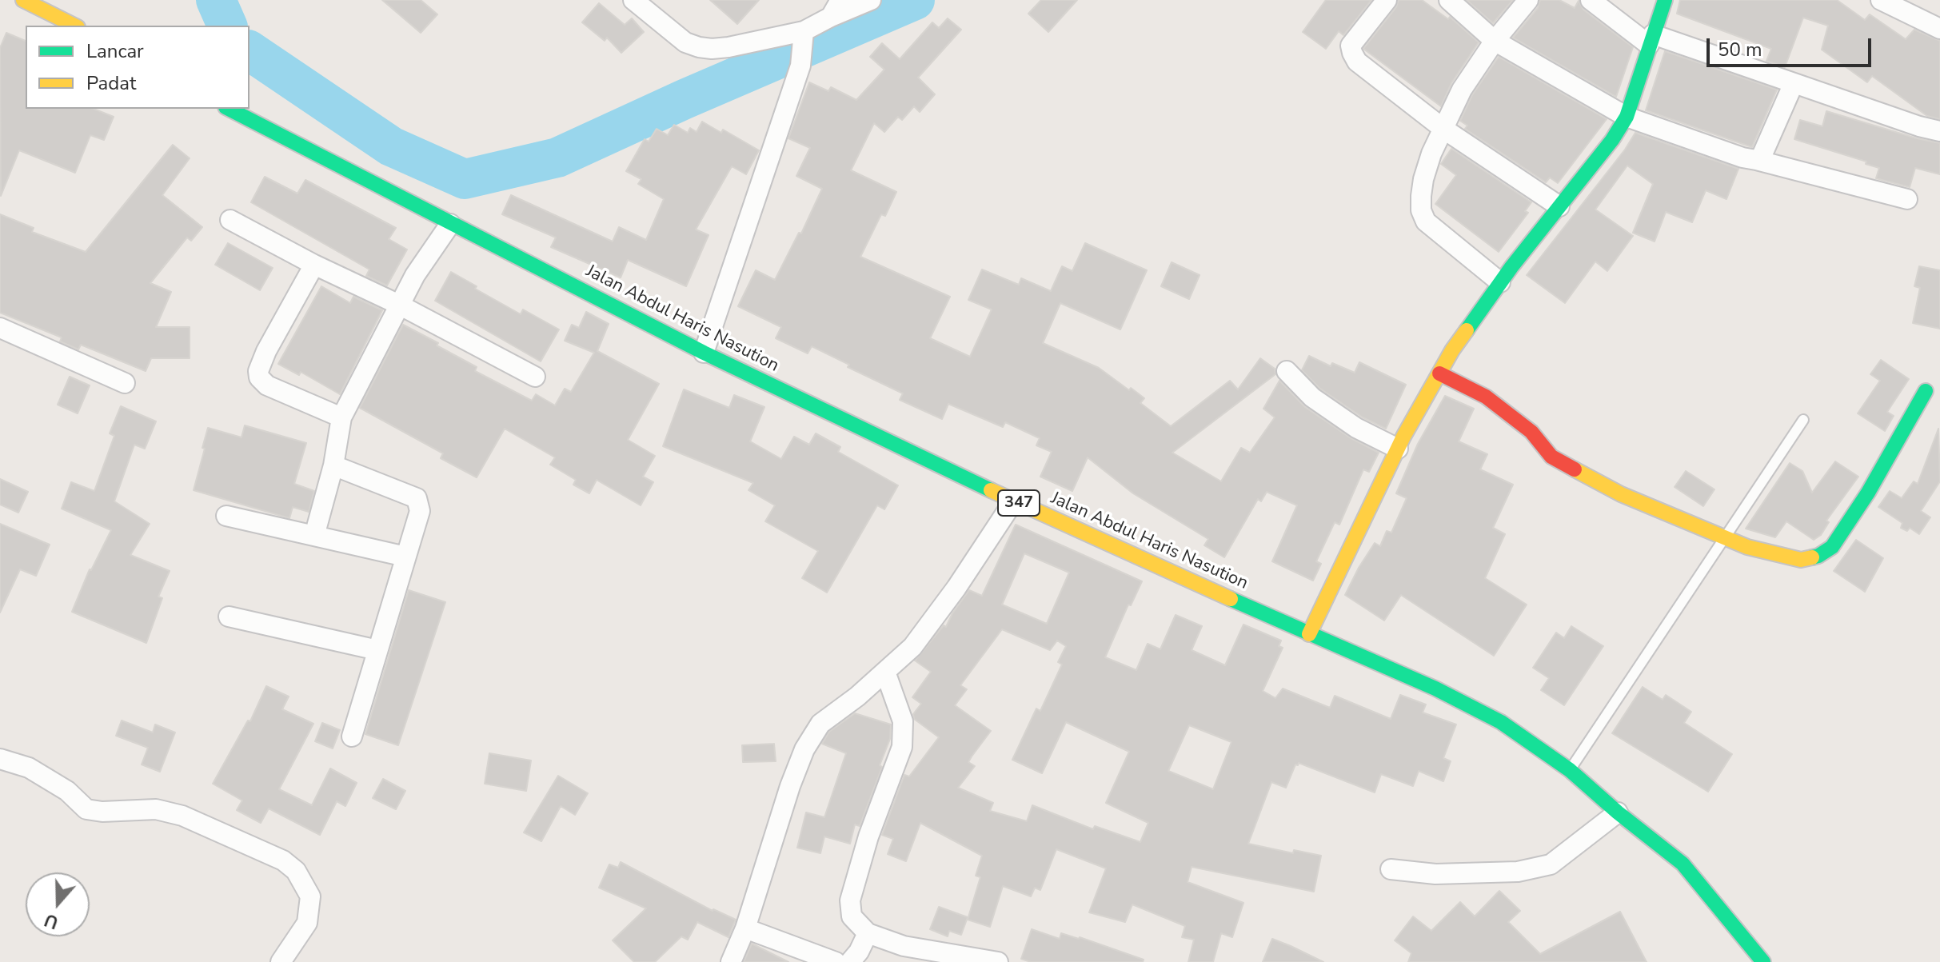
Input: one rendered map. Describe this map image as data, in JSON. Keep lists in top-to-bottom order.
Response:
{
  "streets": {
    "main road": ["Jalan Abdul Haris Nasution", "347"]
  },
  "legend": ["Lancar", "Padat"],
  "scale_bar": "50 m",
  "north": "bottom"
}
